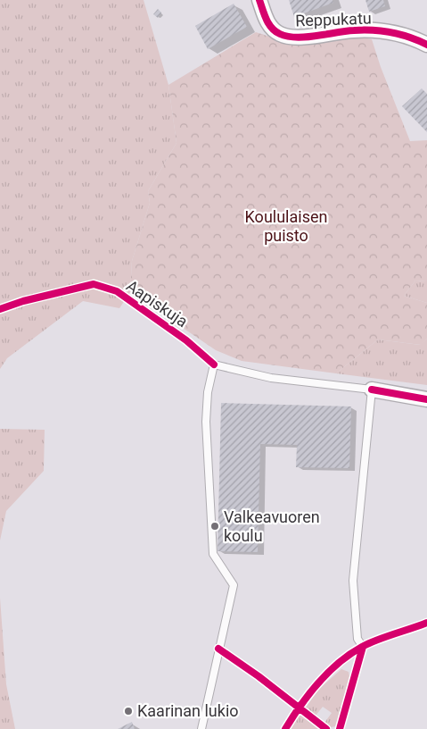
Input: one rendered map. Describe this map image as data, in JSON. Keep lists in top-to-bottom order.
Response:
{
  "streets": {
    "street": ["Reppukatu"],
    "cycle path": ["Aapiskuja"]
  },
  "parks": ["Koululaisen puisto"],
  "places": ["Valkeavuoren koulu", "Kaarinan lukio"]
}
